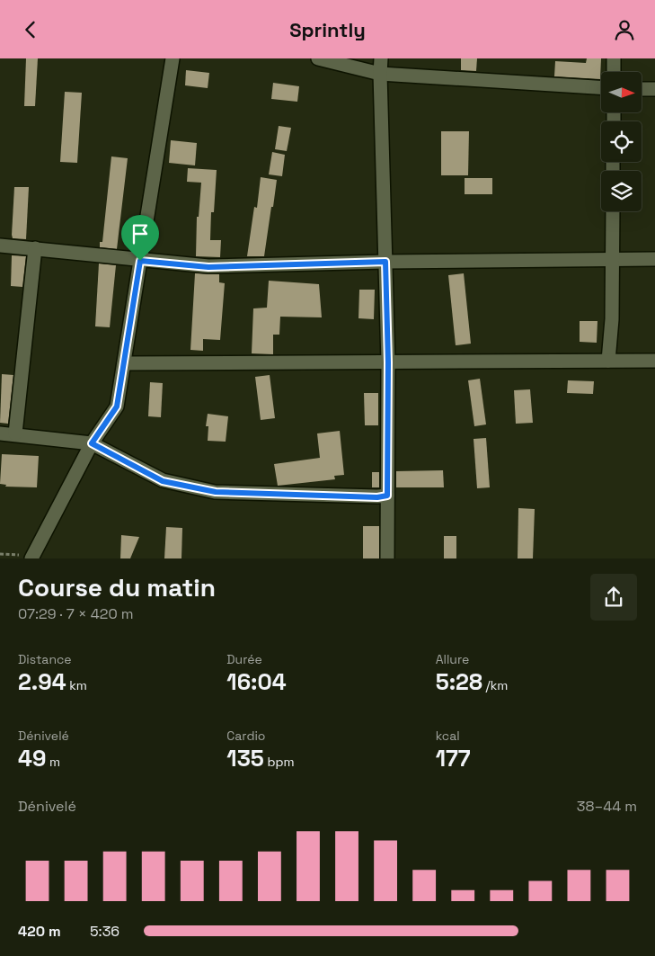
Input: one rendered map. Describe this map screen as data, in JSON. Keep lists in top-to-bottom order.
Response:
{
  "north": "right",
  "page": {
    "header": "Sprintly",
    "heading": ["Course du matin", "07:29 · 7 × 420 m"],
    "stats": [
      ["Distance", "2.94 km"],
      ["Durée", "16:04"],
      ["Allure", "5:28 /km"],
      ["Dénivelé", "49 m"],
      ["Cardio", "135 bpm"],
      ["kcal", "177"]
    ],
    "chart": ["Dénivelé", "38–44 m"],
    "list": [
      {
        "name": "420 m",
        "note": "5:36"
      }
    ]
  }
}
